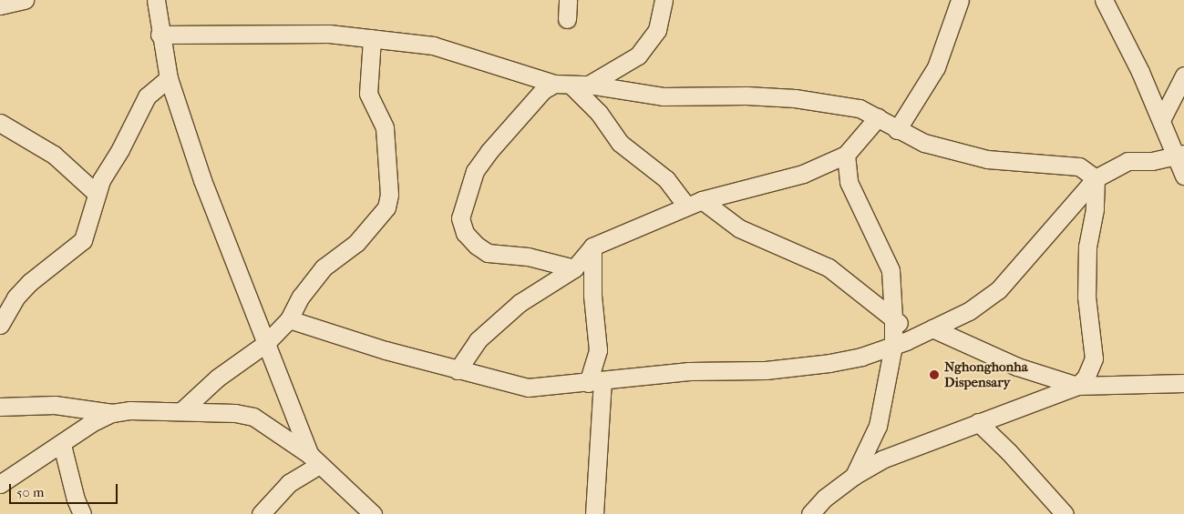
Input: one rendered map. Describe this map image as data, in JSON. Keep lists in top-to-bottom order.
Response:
{
  "places": ["Nghonghonha Dispensary"],
  "scale_bar": "50 m"
}
